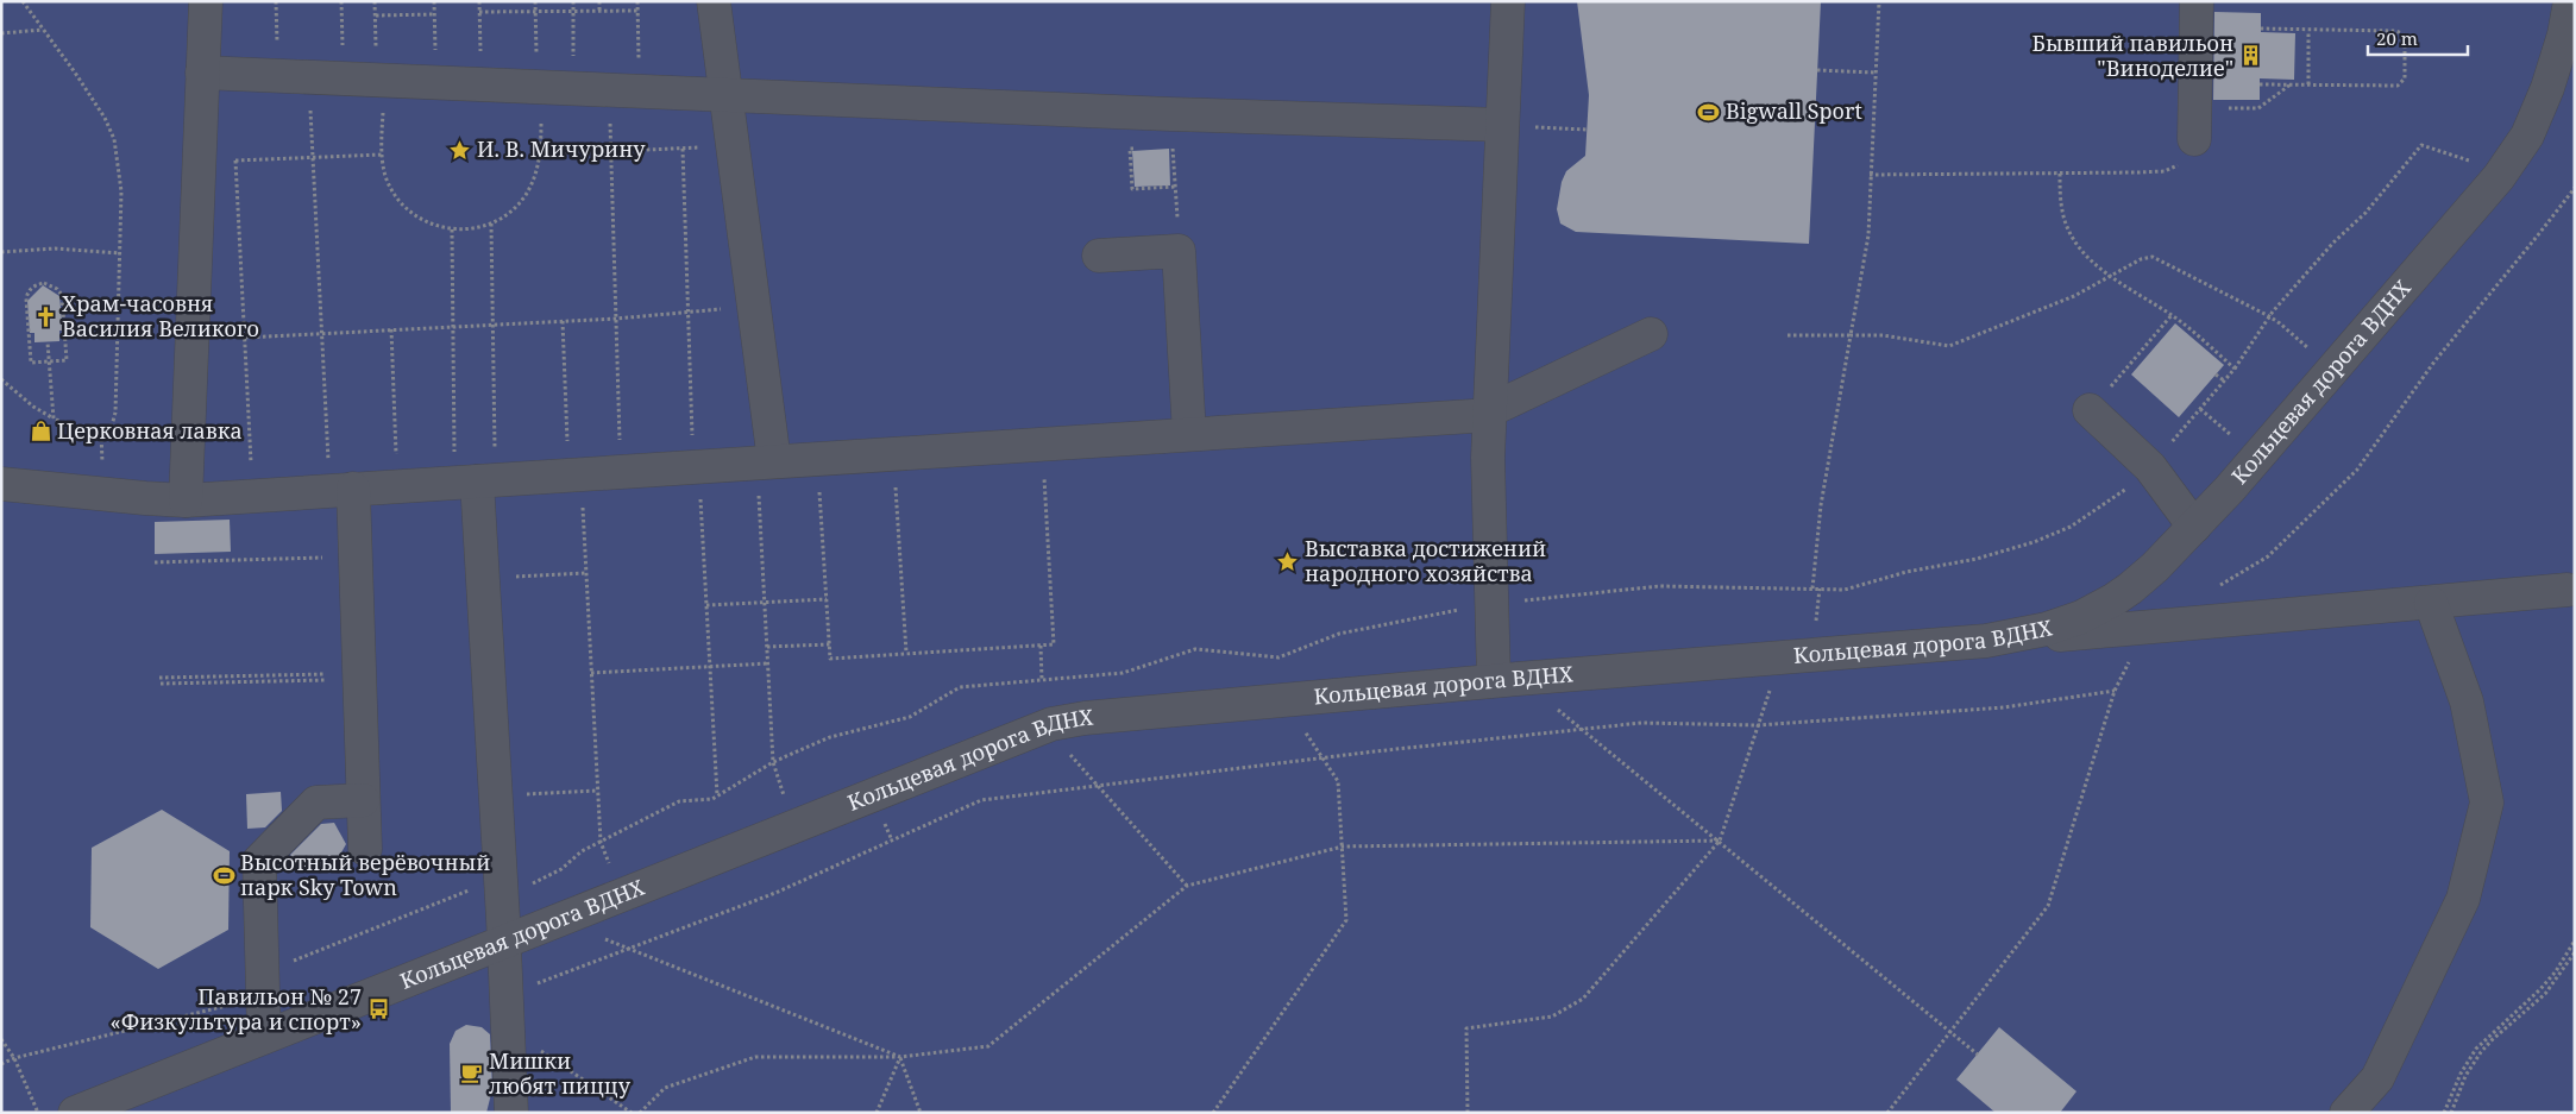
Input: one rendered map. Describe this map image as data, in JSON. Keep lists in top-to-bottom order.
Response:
{
  "streets": {
    "street": ["Кольцевая дорога ВДНХ"]
  },
  "places": {
    "building": ["Бывший павильон \"Виноделие\""],
    "sports": ["Bigwall Sport", "Высотный верёвочный парк Sky Town"],
    "place": ["И. В. Мичурину", "Выставка достижений народного хозяйства"],
    "church": ["Храм-часовня Василия Великого"],
    "shop": ["Церковная лавка"],
    "bus stop": ["Павильон № 27 «Физкультура и спорт»"],
    "cafe": ["Мишки любят пиццу"]
  },
  "scale_bar": "20 m"
}
